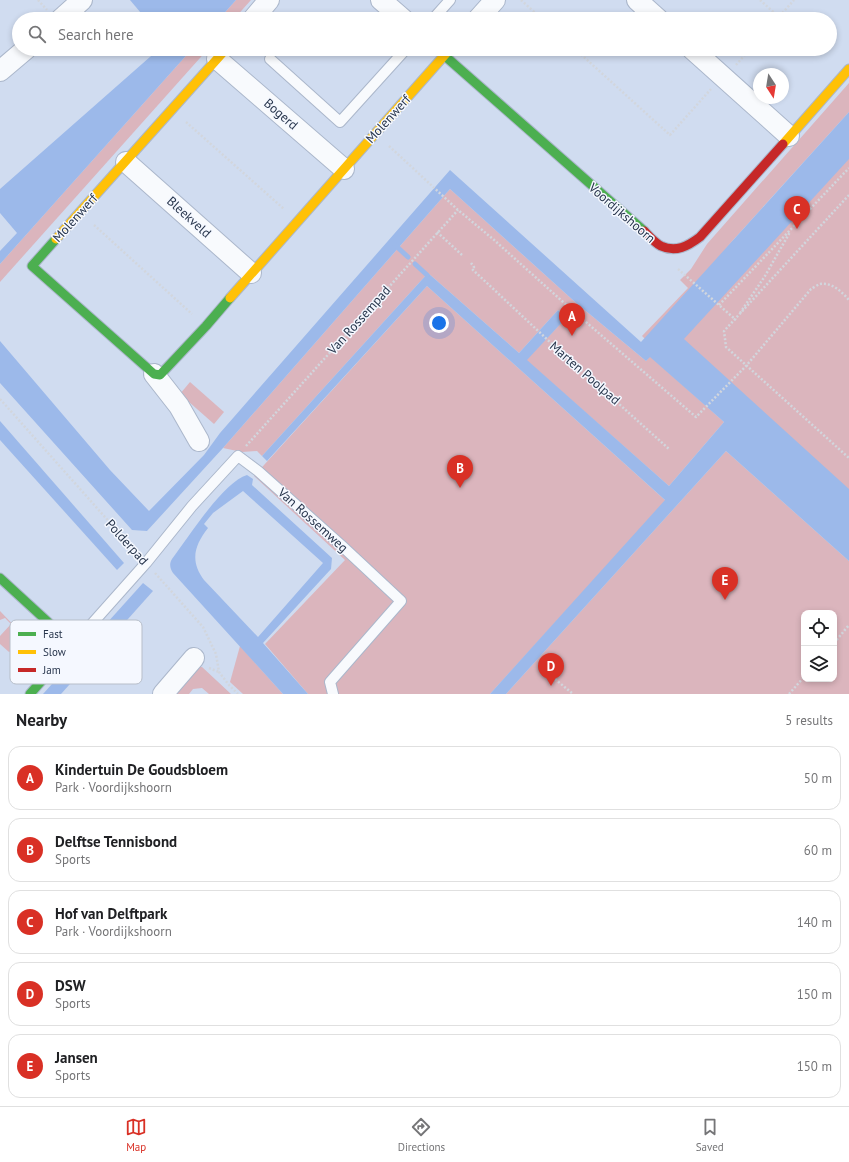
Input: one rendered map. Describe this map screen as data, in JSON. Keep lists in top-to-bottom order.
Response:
{
  "streets": {
    "street": [
      "Bogerd",
      "Molenwerf",
      "Voordijkshoorn",
      "Bleekveld"
    ],
    "lane": ["Van Rossemweg"],
    "path": ["Van Rossempad", "Marten Poolpad", "Polderpad"]
  },
  "crossings": [
    ["Bogerd", "Molenwerf"],
    ["Molenwerf", "Bleekveld"],
    ["Van Rossempad", "Van Rossemweg"]
  ],
  "legend": ["Fast", "Slow", "Jam"],
  "north": "bottom",
  "page": {
    "search": "Search here",
    "pins": [
      "C",
      "A",
      "B",
      "E",
      "D"
    ],
    "heading": ["Nearby", "5 results"],
    "list": [
      {
        "mark": "A",
        "name": "Kindertuin De Goudsbloem",
        "note": "Park · Voordijkshoorn",
        "value": "50 m"
      },
      {
        "mark": "B",
        "name": "Delftse Tennisbond",
        "note": "Sports",
        "value": "60 m"
      },
      {
        "mark": "C",
        "name": "Hof van Delftpark",
        "note": "Park · Voordijkshoorn",
        "value": "140 m"
      },
      {
        "mark": "D",
        "name": "DSW",
        "note": "Sports",
        "value": "150 m"
      },
      {
        "mark": "E",
        "name": "Jansen",
        "note": "Sports",
        "value": "150 m"
      }
    ],
    "nav": ["Map", "Directions", "Saved"]
  }
}
